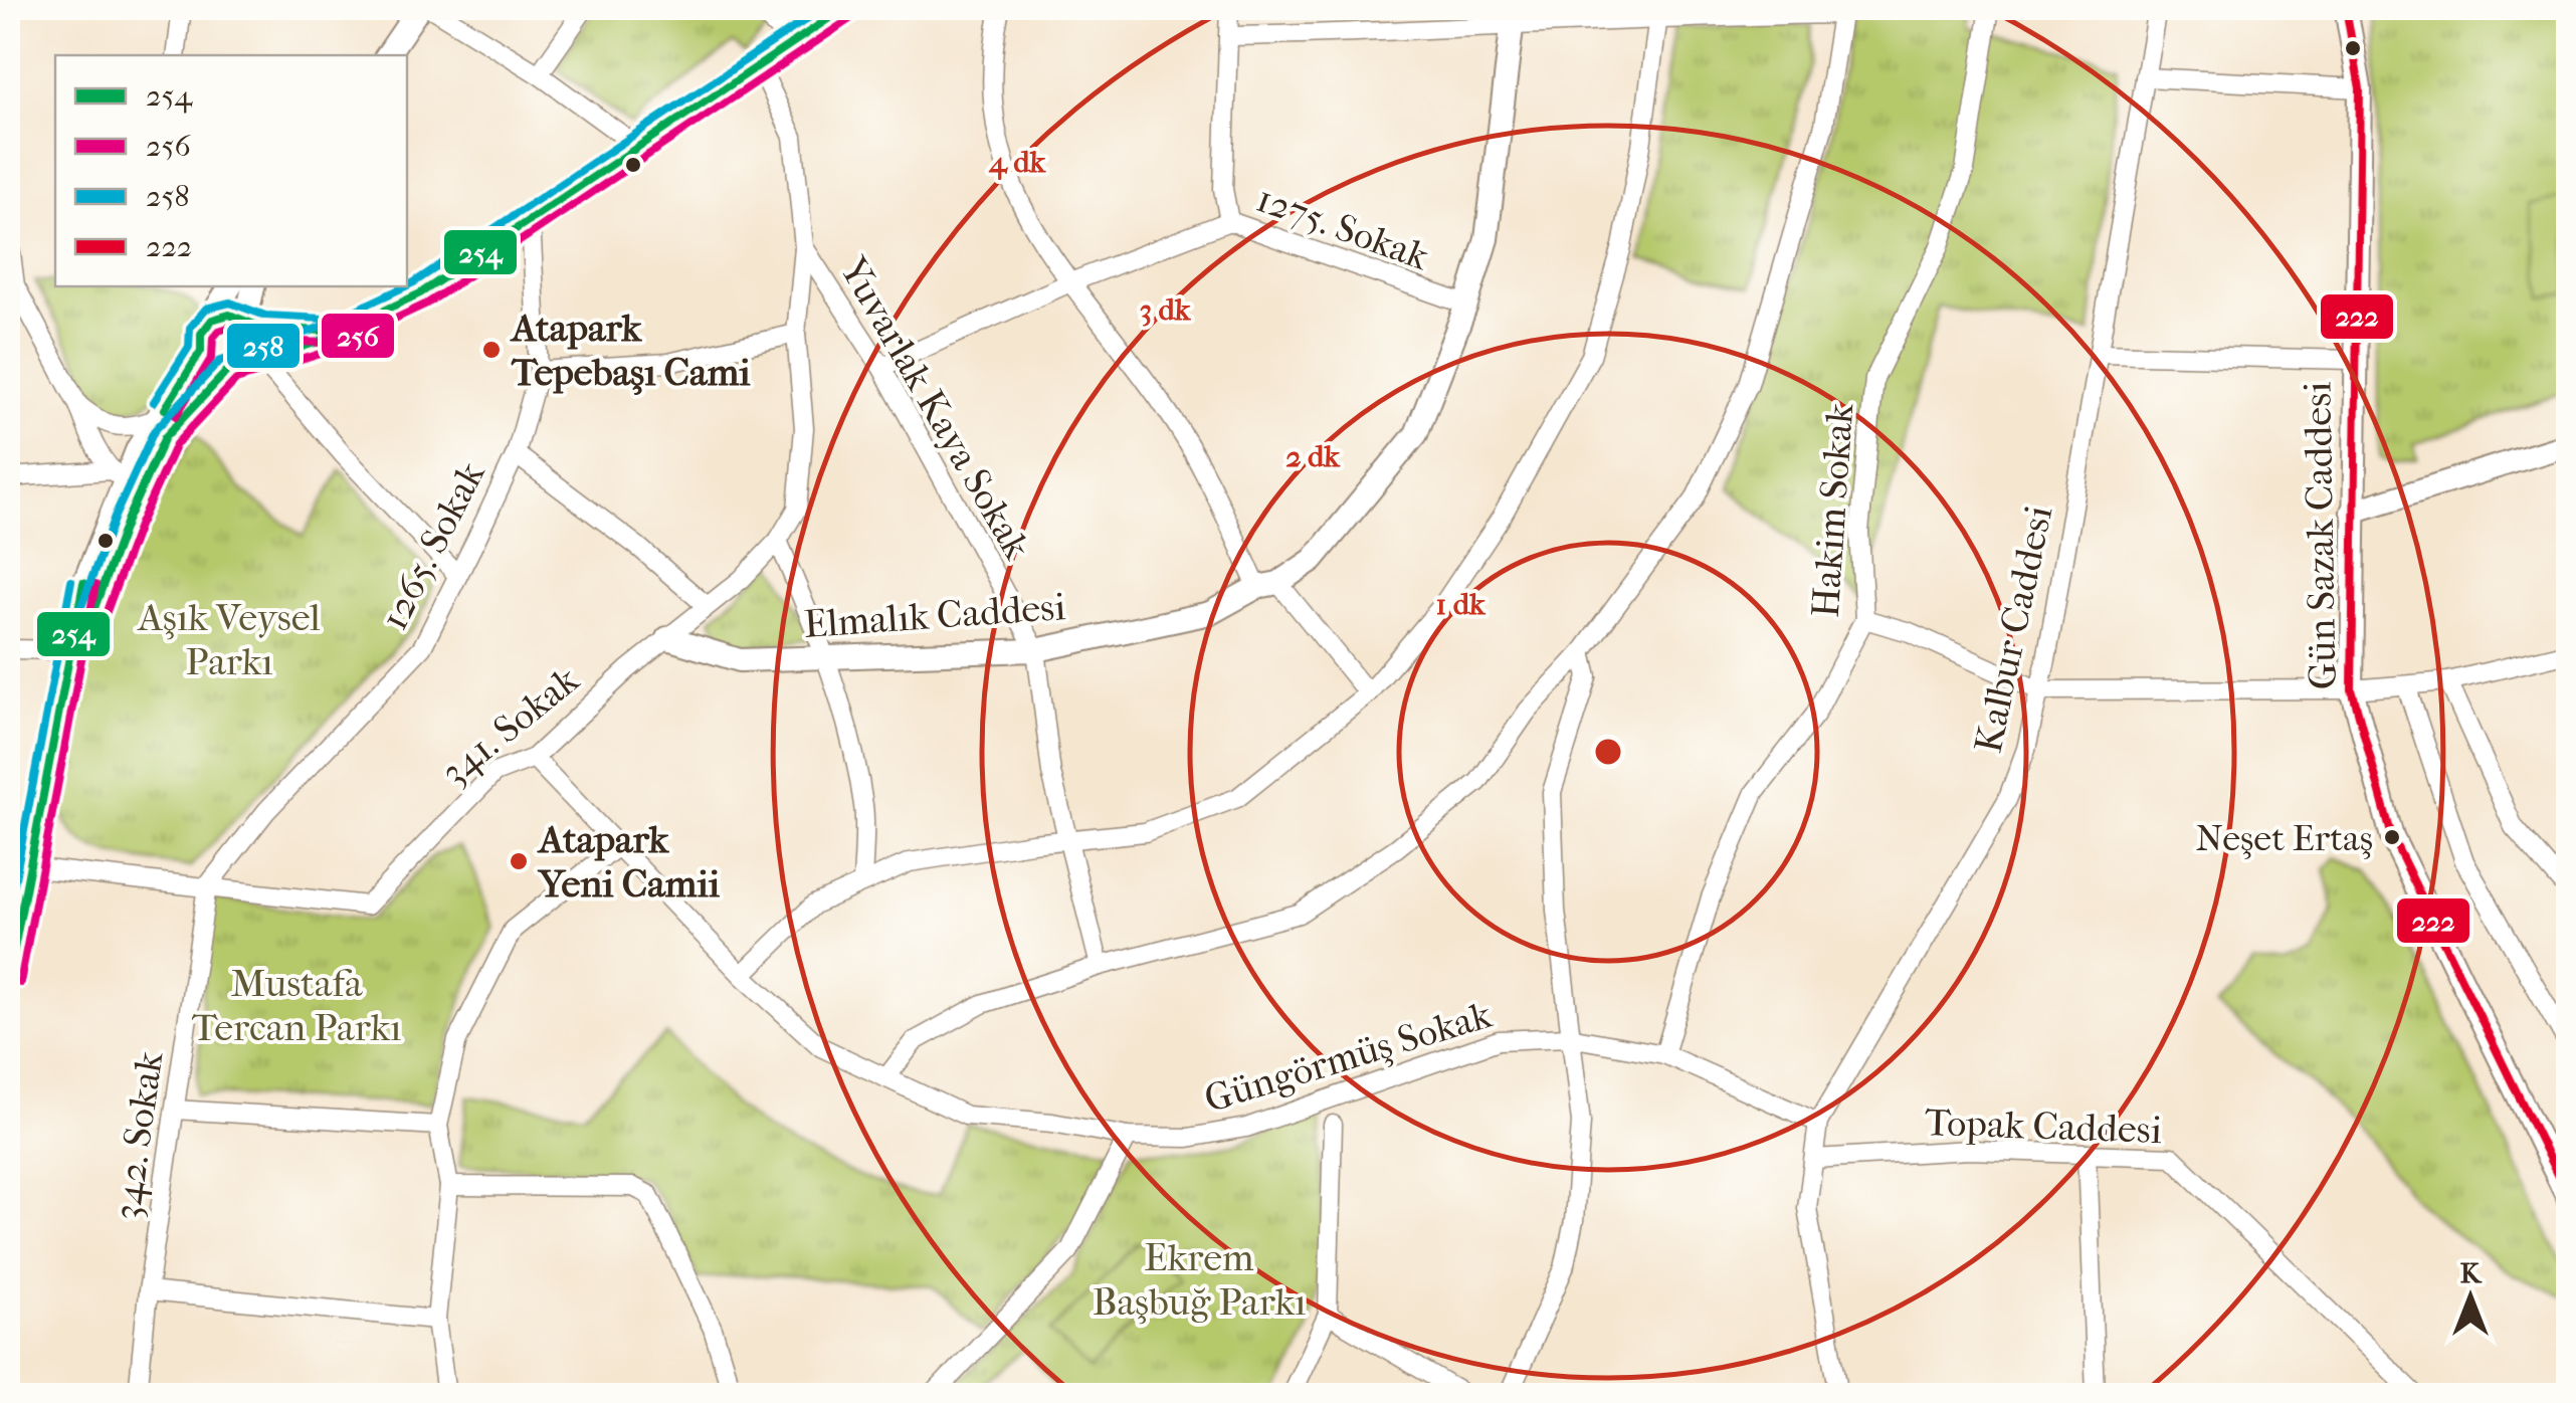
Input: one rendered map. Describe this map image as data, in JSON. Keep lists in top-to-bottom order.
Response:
{
  "streets": {
    "street": [
      "1275. Sokak",
      "Yuvarlak Kaya Sokak",
      "Hakim Sokak",
      "Gün Sazak Caddesi",
      "1265. Sokak",
      "Elmalık Caddesi",
      "Kalbur Caddesi",
      "341. Sokak",
      "Güngörmüş Sokak",
      "Topak Caddesi",
      "342. Sokak"
    ]
  },
  "crossings": [
    ["1275. Sokak", "Elmalık Caddesi"],
    ["Yuvarlak Kaya Sokak", "Elmalık Caddesi"],
    ["Yuvarlak Kaya Sokak", "341. Sokak"],
    ["Hakim Sokak", "Güngörmüş Sokak"],
    ["1265. Sokak", "341. Sokak"],
    ["1265. Sokak", "342. Sokak"],
    ["Elmalık Caddesi", "341. Sokak"],
    ["Kalbur Caddesi", "Güngörmüş Sokak"],
    ["Kalbur Caddesi", "Topak Caddesi"],
    ["341. Sokak", "Güngörmüş Sokak"],
    ["341. Sokak", "342. Sokak"]
  ],
  "parks": ["Aşık Veysel Parkı", "Mustafa Tercan Parkı", "Ekrem Başbuğ Parkı"],
  "places": ["Atapark Tepebaşı Cami", "Neşet Ertaş", "Atapark Yeni Camii"],
  "lines": [
    "transit line 254",
    "transit line 258",
    "transit line 222",
    "transit line 256"
  ],
  "legend": [
    "254",
    "256",
    "258",
    "222"
  ],
  "north": "top",
  "rings": [
    "4 dk",
    "3 dk",
    "2 dk",
    "1 dk"
  ]
}
